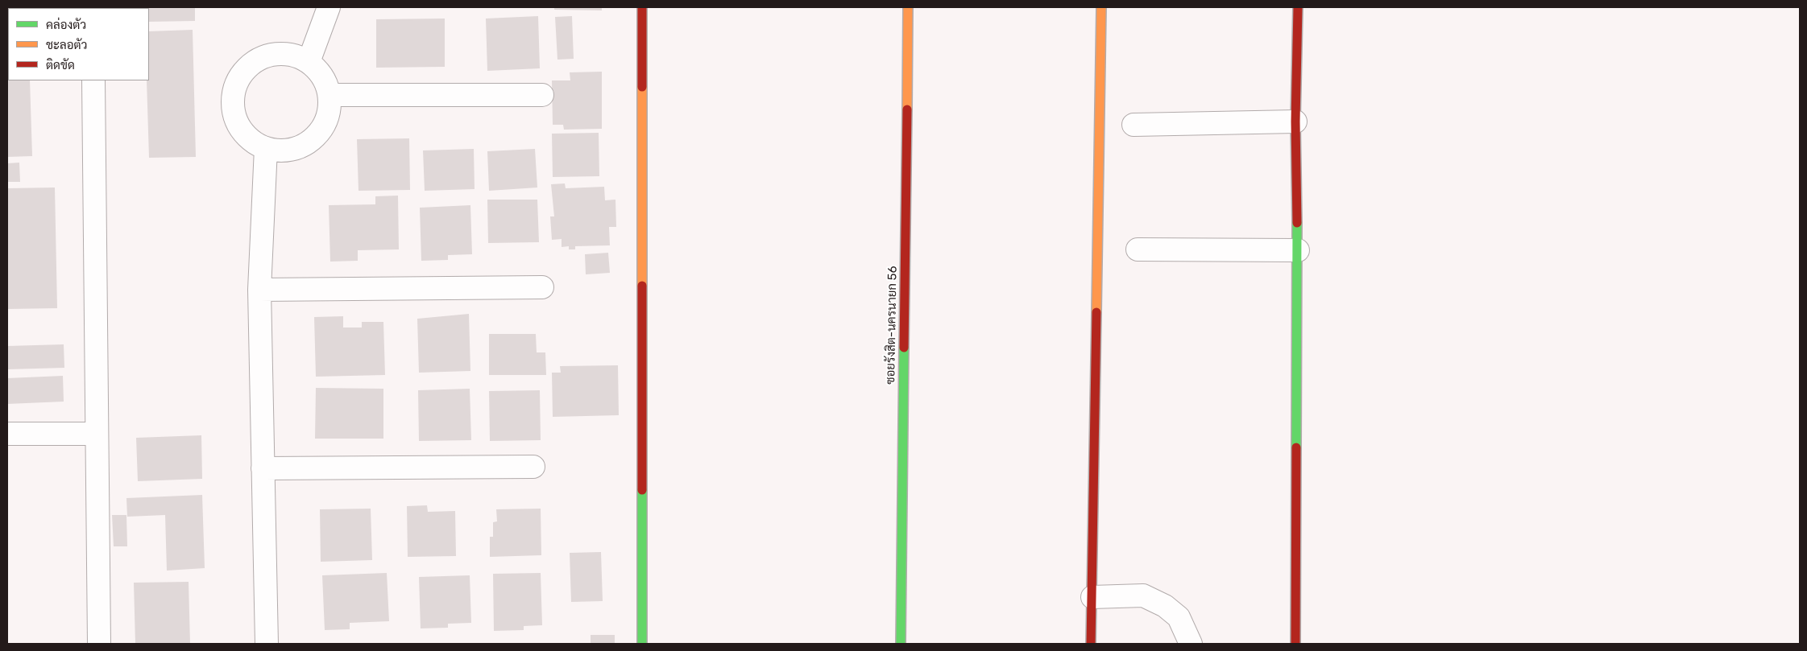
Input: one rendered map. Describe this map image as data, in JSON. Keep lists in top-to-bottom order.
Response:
{
  "streets": {
    "street": ["ซอยรังสิต-นครนายก 56"]
  },
  "legend": ["คล่องตัว", "ชะลอตัว", "ติดขัด"]
}
